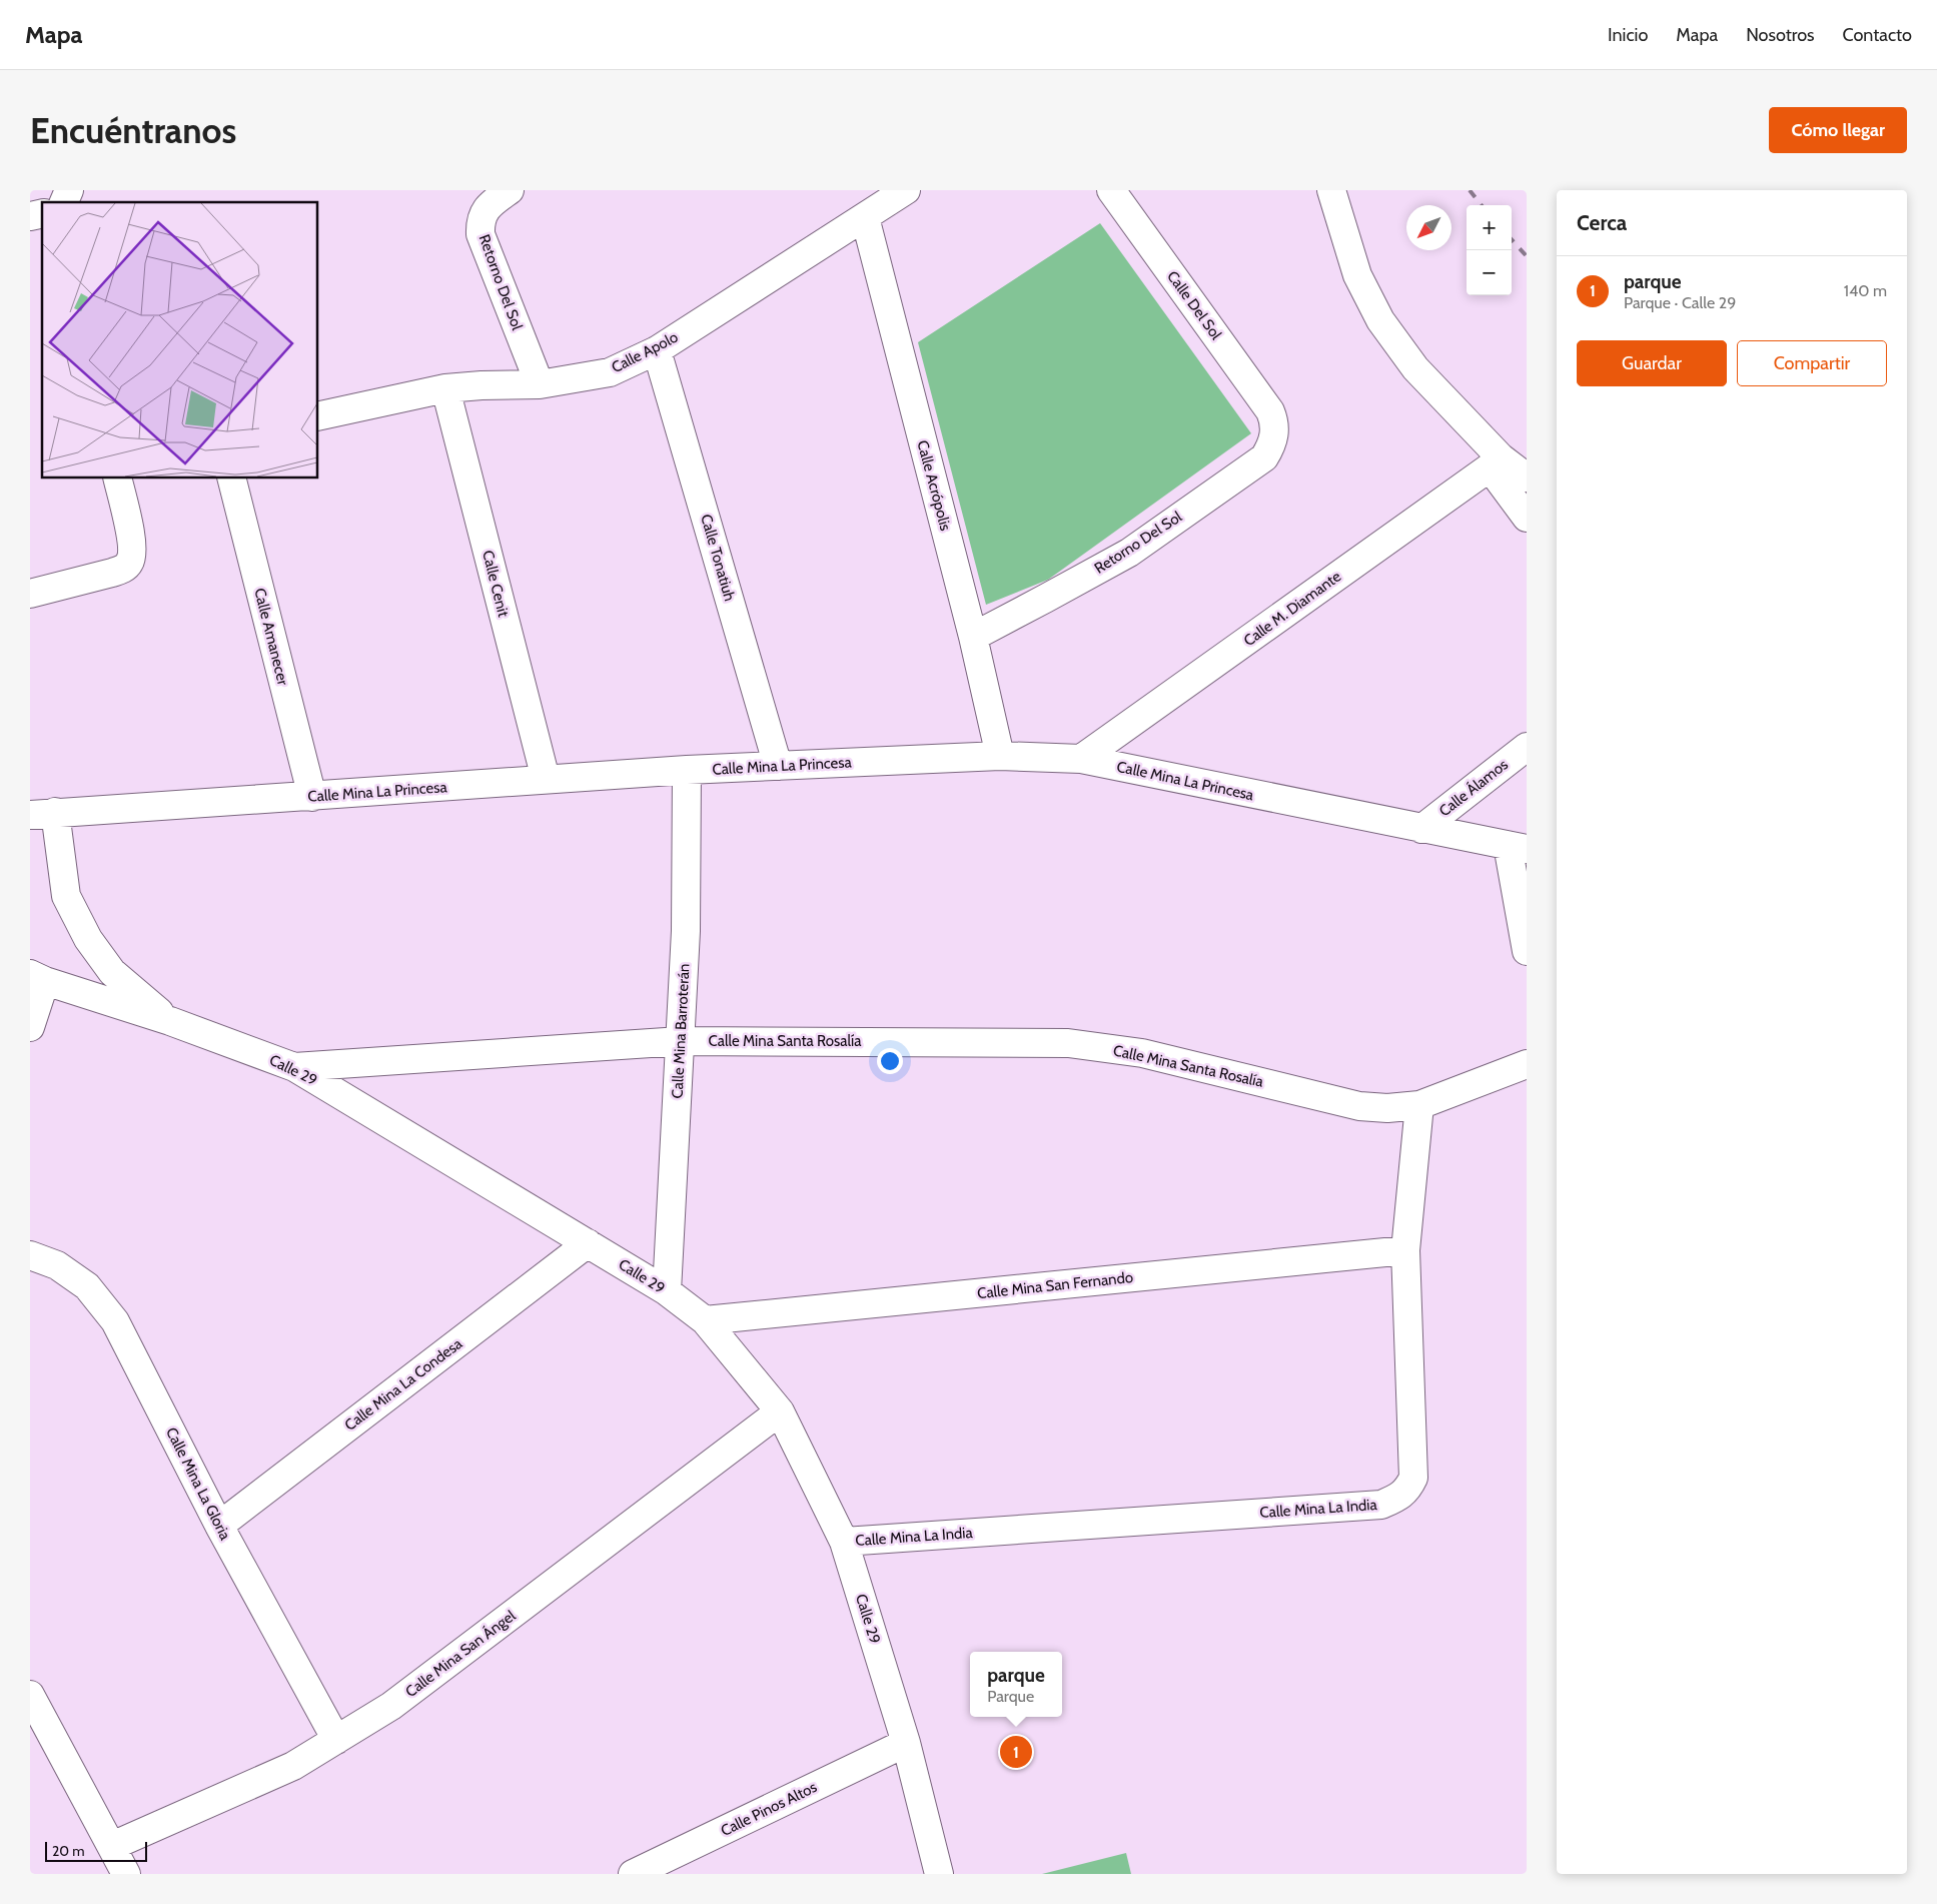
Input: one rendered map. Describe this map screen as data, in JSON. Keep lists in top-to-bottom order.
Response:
{
  "streets": {
    "street": [
      "Retorno Del Sol",
      "Calle Del Sol",
      "Calle Apolo",
      "Calle Acrópolis",
      "Calle Tonatiuh",
      "Calle Cenit",
      "Calle M. Diamante",
      "Calle Amanecer",
      "Calle Mina La Princesa",
      "Calle Álamos",
      "Calle Mina Barroterán",
      "Calle Mina Santa Rosalía",
      "Calle 29",
      "Calle Mina San Fernando",
      "Calle Mina La Condesa",
      "Calle Mina La Gloria",
      "Calle Mina La India",
      "Calle Mina San Ángel",
      "Calle Pinos Altos"
    ]
  },
  "crossings": [
    ["Retorno Del Sol", "Calle Del Sol"],
    ["Retorno Del Sol", "Calle Apolo"],
    ["Retorno Del Sol", "Calle Acrópolis"],
    ["Calle Apolo", "Calle Acrópolis"],
    ["Calle Apolo", "Calle Tonatiuh"],
    ["Calle Apolo", "Calle Cenit"],
    ["Calle Acrópolis", "Calle Mina La Princesa"],
    ["Calle Tonatiuh", "Calle Mina La Princesa"],
    ["Calle Cenit", "Calle Mina La Princesa"],
    ["Calle M. Diamante", "Calle Mina La Princesa"],
    ["Calle Amanecer", "Calle Mina La Princesa"],
    ["Calle Mina La Princesa", "Calle Álamos"],
    ["Calle Mina La Princesa", "Calle Mina Barroterán"],
    ["Calle Mina Barroterán", "Calle Mina Santa Rosalía"],
    ["Calle Mina Barroterán", "Calle 29"],
    ["Calle Mina Santa Rosalía", "Calle 29"],
    ["Calle Mina Santa Rosalía", "Calle Mina La India"],
    ["Calle 29", "Calle Mina San Fernando"],
    ["Calle 29", "Calle Mina La Condesa"],
    ["Calle 29", "Calle Mina La India"],
    ["Calle 29", "Calle Mina San Ángel"],
    ["Calle 29", "Calle Pinos Altos"],
    ["Calle Mina San Fernando", "Calle Mina La India"],
    ["Calle Mina La Condesa", "Calle Mina La Gloria"],
    ["Calle Mina La Gloria", "Calle Mina San Ángel"]
  ],
  "scale_bar": "20 m",
  "north": "bottom left",
  "page": {
    "header": "Mapa",
    "nav": [
      "Inicio",
      "Mapa",
      "Nosotros",
      "Contacto"
    ],
    "buttons": [
      "Cómo llegar",
      ["Guardar", "Compartir"]
    ],
    "title": "Encuéntranos",
    "heading": "Cerca",
    "map_buttons": ["+", "−"],
    "list": [
      {
        "mark": "1",
        "name": "parque",
        "note": "Parque · Calle 29",
        "value": "140 m"
      }
    ],
    "popup": ["parque", "Parque"],
    "pins": "1",
    "scale": "20 m"
  }
}
